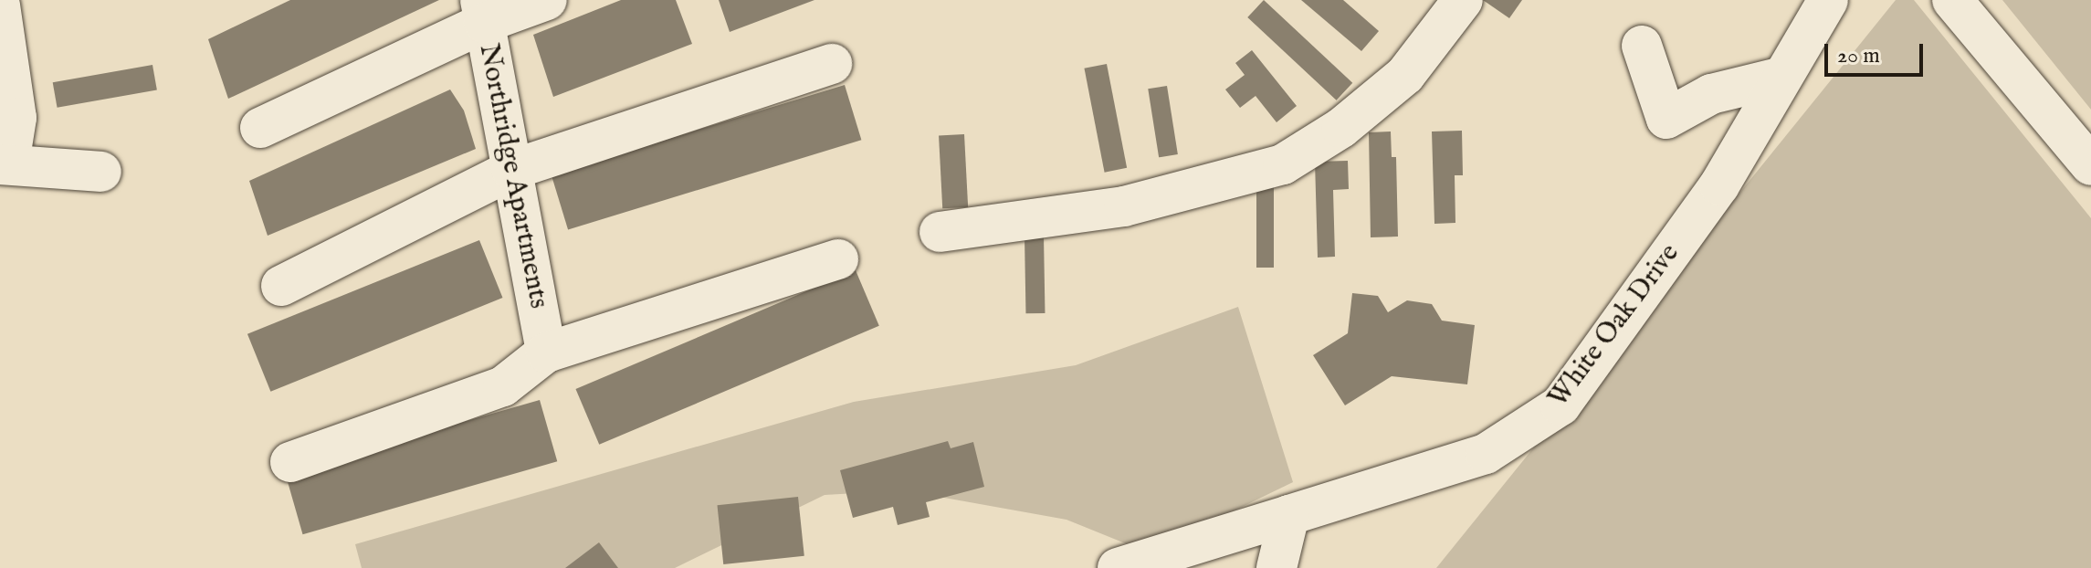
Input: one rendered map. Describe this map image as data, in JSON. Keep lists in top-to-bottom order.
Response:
{
  "streets": {
    "street": ["Northridge Apartments", "White Oak Drive"]
  },
  "scale_bar": "20 m"
}
